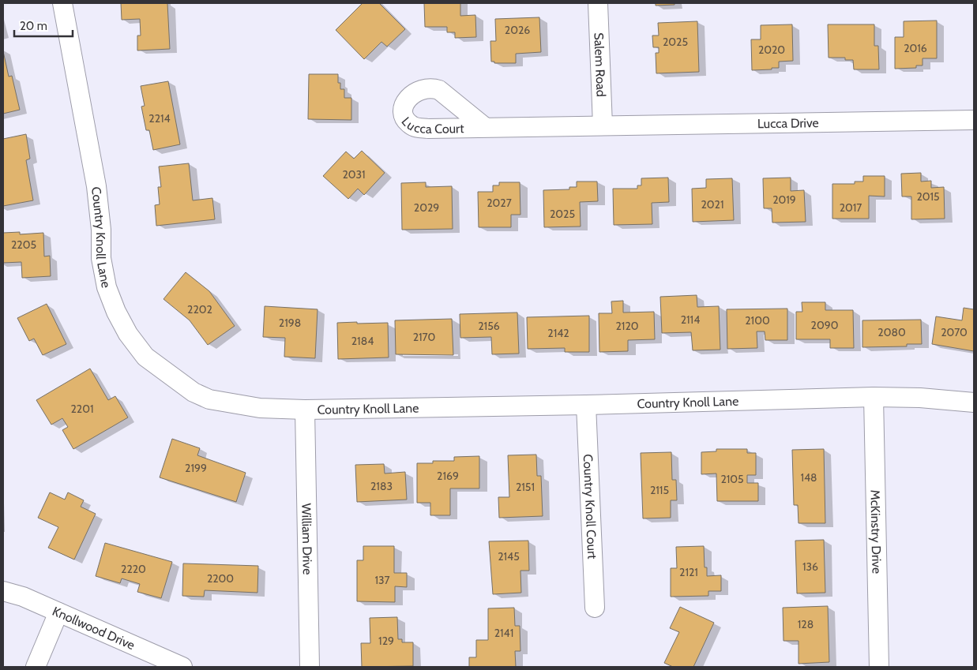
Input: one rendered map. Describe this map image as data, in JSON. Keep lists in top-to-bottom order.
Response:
{
  "streets": {
    "street": [
      "Salem Road",
      "Lucca Court",
      "Lucca Drive",
      "Country Knoll Lane",
      "Country Knoll Court",
      "McKinstry Drive",
      "William Drive",
      "Knollwood Drive"
    ]
  },
  "crossings": [
    ["Salem Road", "Lucca Court"],
    ["Salem Road", "Lucca Drive"],
    ["Lucca Court", "Lucca Drive"],
    ["Country Knoll Lane", "Country Knoll Court"],
    ["Country Knoll Lane", "McKinstry Drive"],
    ["Country Knoll Lane", "William Drive"]
  ],
  "house_numbers": [
    "2026",
    "2025",
    "2016",
    "2020",
    "2214",
    "2031",
    "2015",
    "2019",
    "2027",
    "2021",
    "2029",
    "2017",
    "2025",
    "2205",
    "2202",
    "2114",
    "2100",
    "2198",
    "2090",
    "2156",
    "2120",
    "2080",
    "2070",
    "2142",
    "2170",
    "2184",
    "2201",
    "2199",
    "2169",
    "148",
    "2105",
    "2183",
    "2151",
    "2115",
    "2145",
    "136",
    "2220",
    "2121",
    "2200",
    "137",
    "128",
    "2141",
    "129"
  ],
  "scale_bar": "20 m"
}
